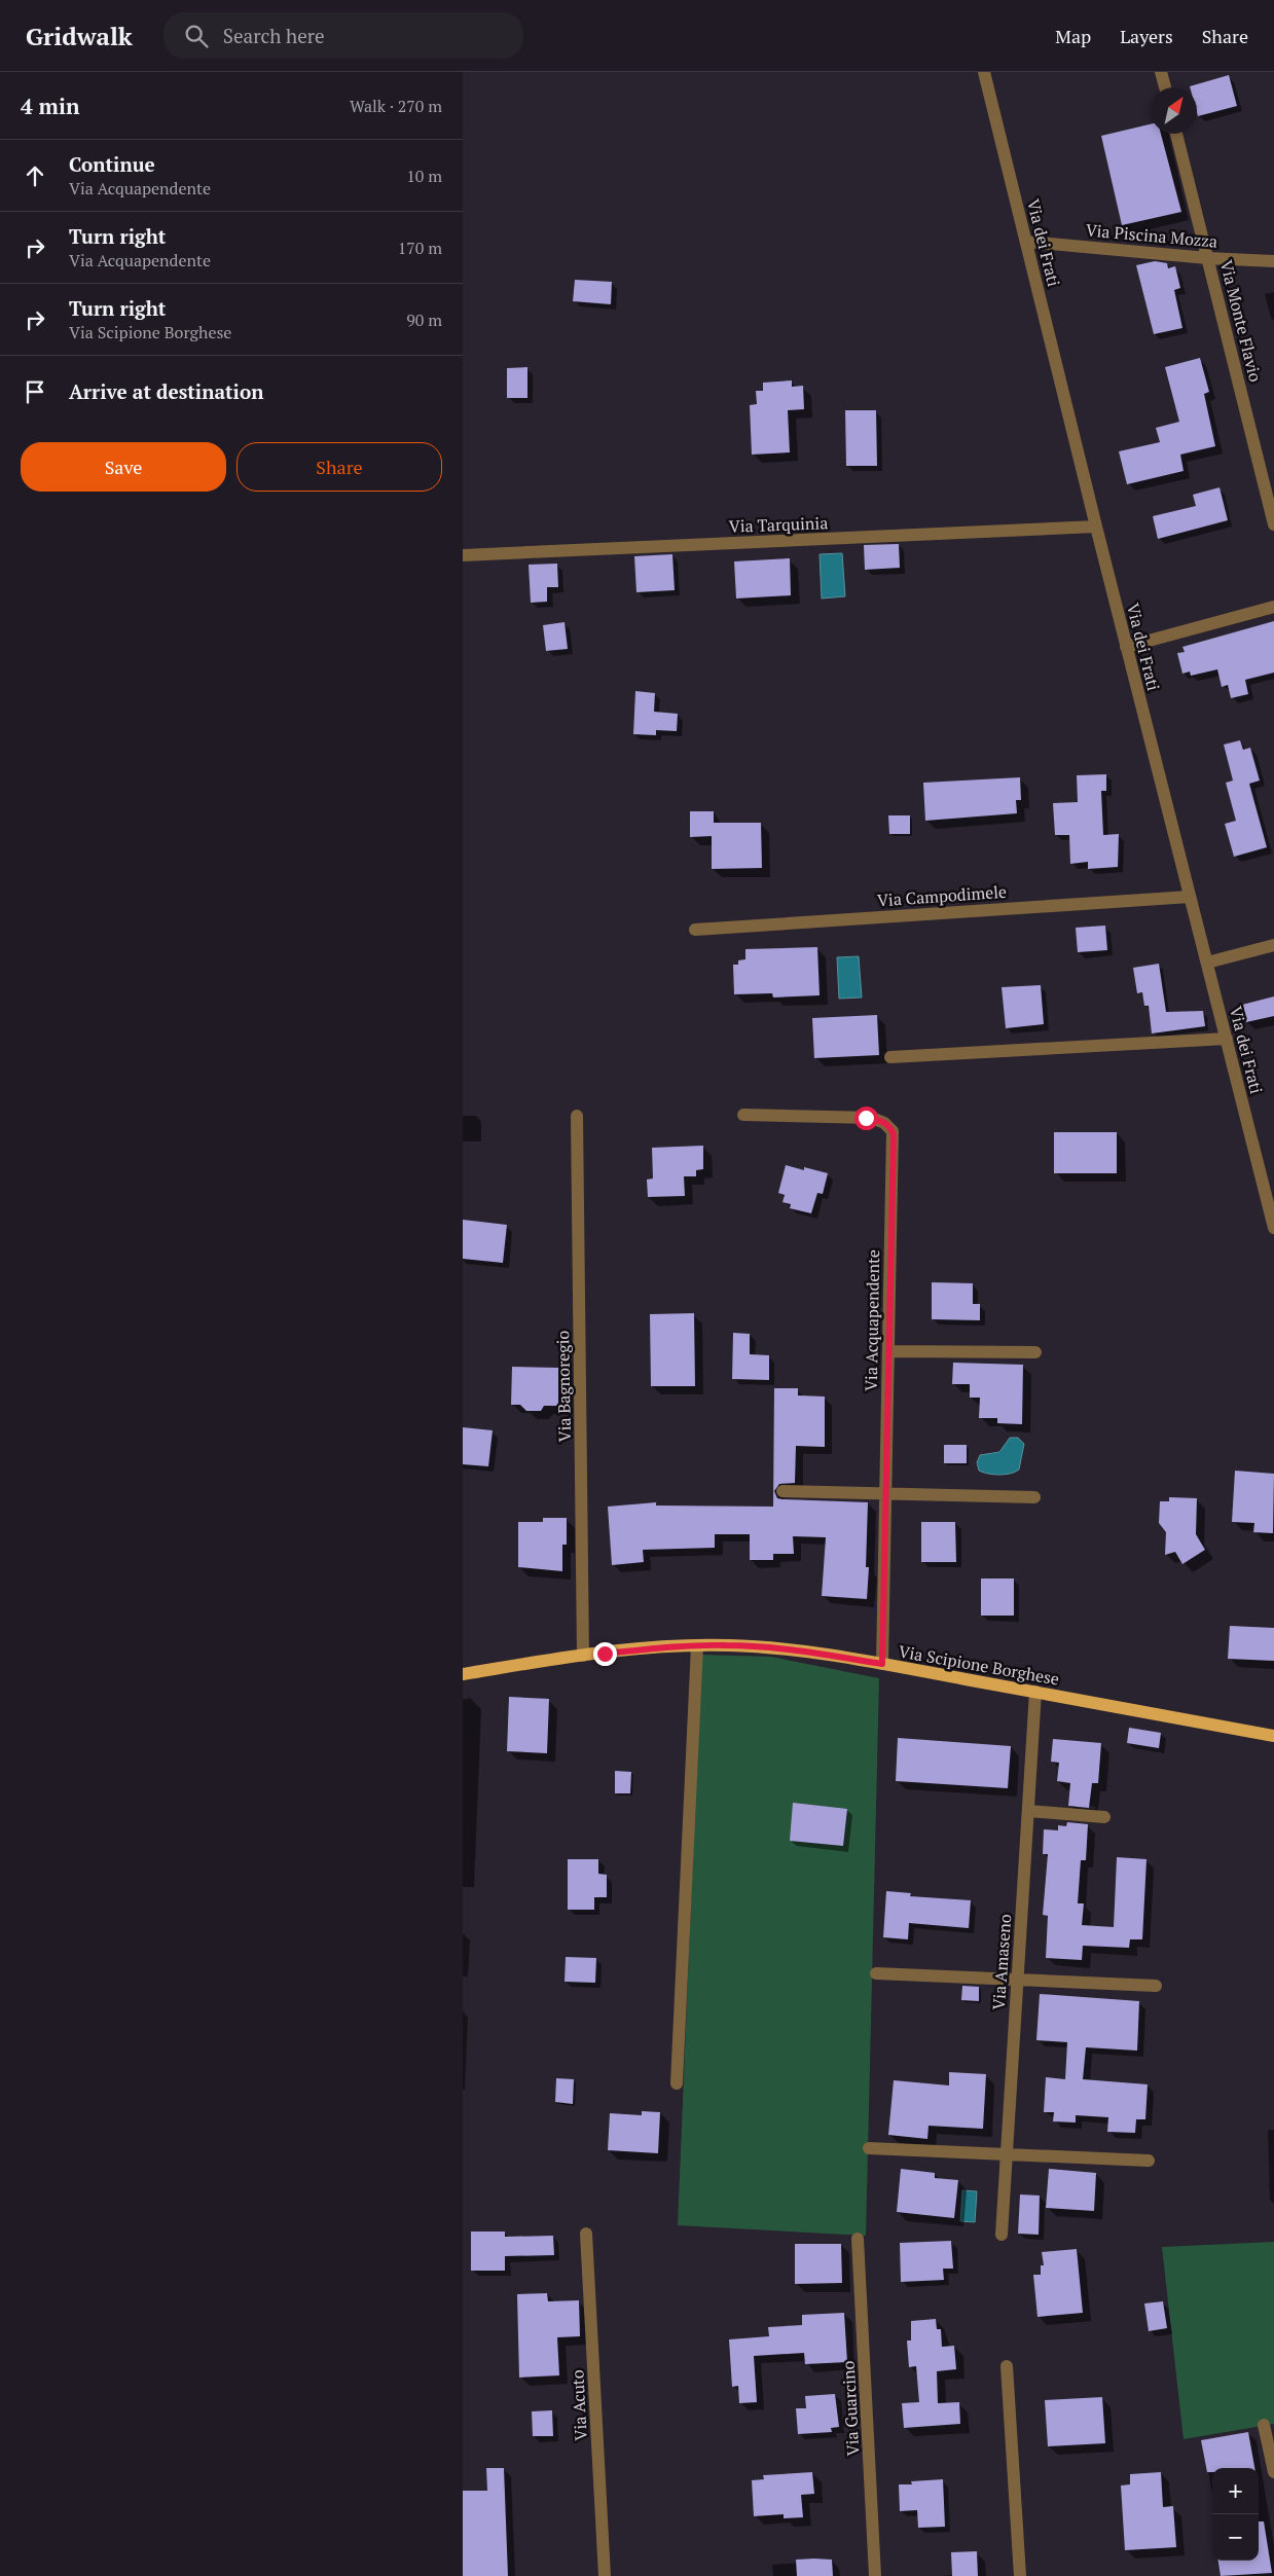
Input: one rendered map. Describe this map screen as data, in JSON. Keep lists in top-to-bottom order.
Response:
{
  "streets": {
    "main road": ["Via Scipione Borghese"],
    "street": [
      "Via Piscina Mozza",
      "Via dei Frati",
      "Via Monte Flavio",
      "Via Tarquinia",
      "Via Campodimele",
      "Via Acquapendente",
      "Via Bagnoregio",
      "Via Amaseno",
      "Via Acuto",
      "Via Guarcino"
    ]
  },
  "crossings": [
    ["Via Piscina Mozza", "Via dei Frati"],
    ["Via Piscina Mozza", "Via Monte Flavio"],
    ["Via dei Frati", "Via Tarquinia"],
    ["Via dei Frati", "Via Campodimele"],
    ["Via Acquapendente", "Via Scipione Borghese"],
    ["Via Bagnoregio", "Via Scipione Borghese"],
    ["Via Scipione Borghese", "Via Amaseno"]
  ],
  "north": "top right",
  "page": {
    "header": "Gridwalk",
    "search": "Search here",
    "nav": ["Map", "Layers", "Share"],
    "heading": ["4 min", "Walk · 270 m"],
    "list": [
      ["Continue", "Via Acquapendente", "10 m"],
      ["Turn right", "Via Acquapendente", "170 m"],
      ["Turn right", "Via Scipione Borghese", "90 m"],
      "Arrive at destination"
    ],
    "buttons": ["Save", "Share"],
    "map_buttons": ["+", "−"]
  }
}
